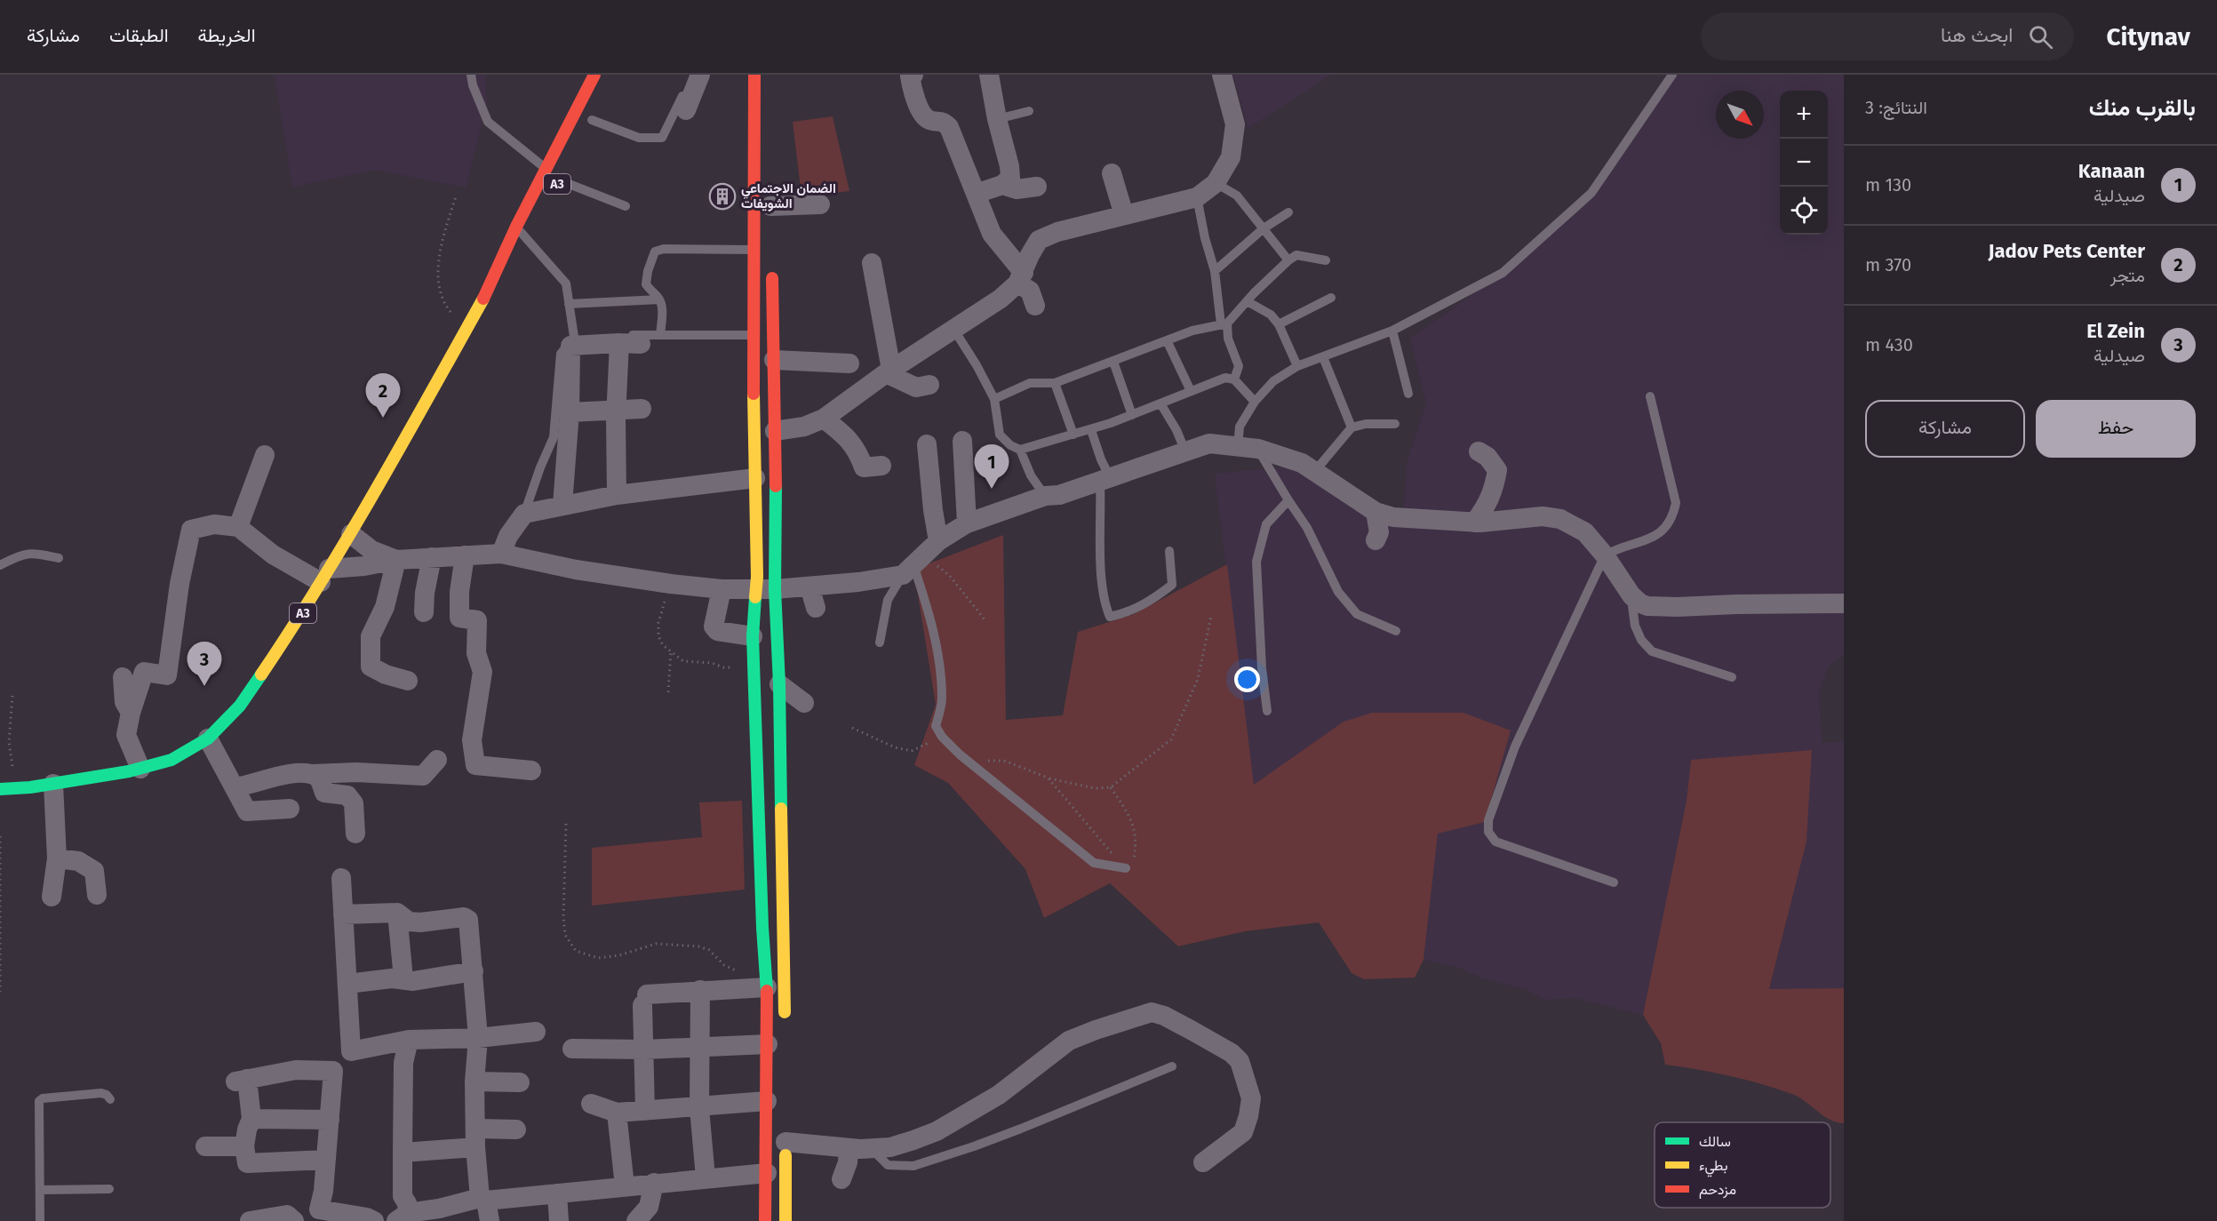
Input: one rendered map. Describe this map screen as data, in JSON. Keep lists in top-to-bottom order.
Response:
{
  "streets": {
    "main road": ["A3"]
  },
  "places": {
    "building": ["الضمان الاجتماعي الشويفات"]
  },
  "legend": ["سالك", "بطيء", "مزدحم"],
  "north": "bottom right",
  "page": {
    "header": "Citynav",
    "search": "ابحث هنا",
    "nav": ["الخريطة", "الطبقات", "مشاركة"],
    "heading": ["بالقرب منك", "النتائج: 3"],
    "map_buttons": ["+", "−"],
    "list": [
      {
        "mark": "1",
        "name": "Kanaan",
        "note": "صيدلية",
        "value": "130 m"
      },
      {
        "mark": "2",
        "name": "Jadov Pets Center",
        "note": "متجر",
        "value": "370 m"
      },
      {
        "mark": "3",
        "name": "El Zein",
        "note": "صيدلية",
        "value": "430 m"
      }
    ],
    "pins": ["2", "1", "3"],
    "buttons": ["حفظ", "مشاركة"]
  }
}
